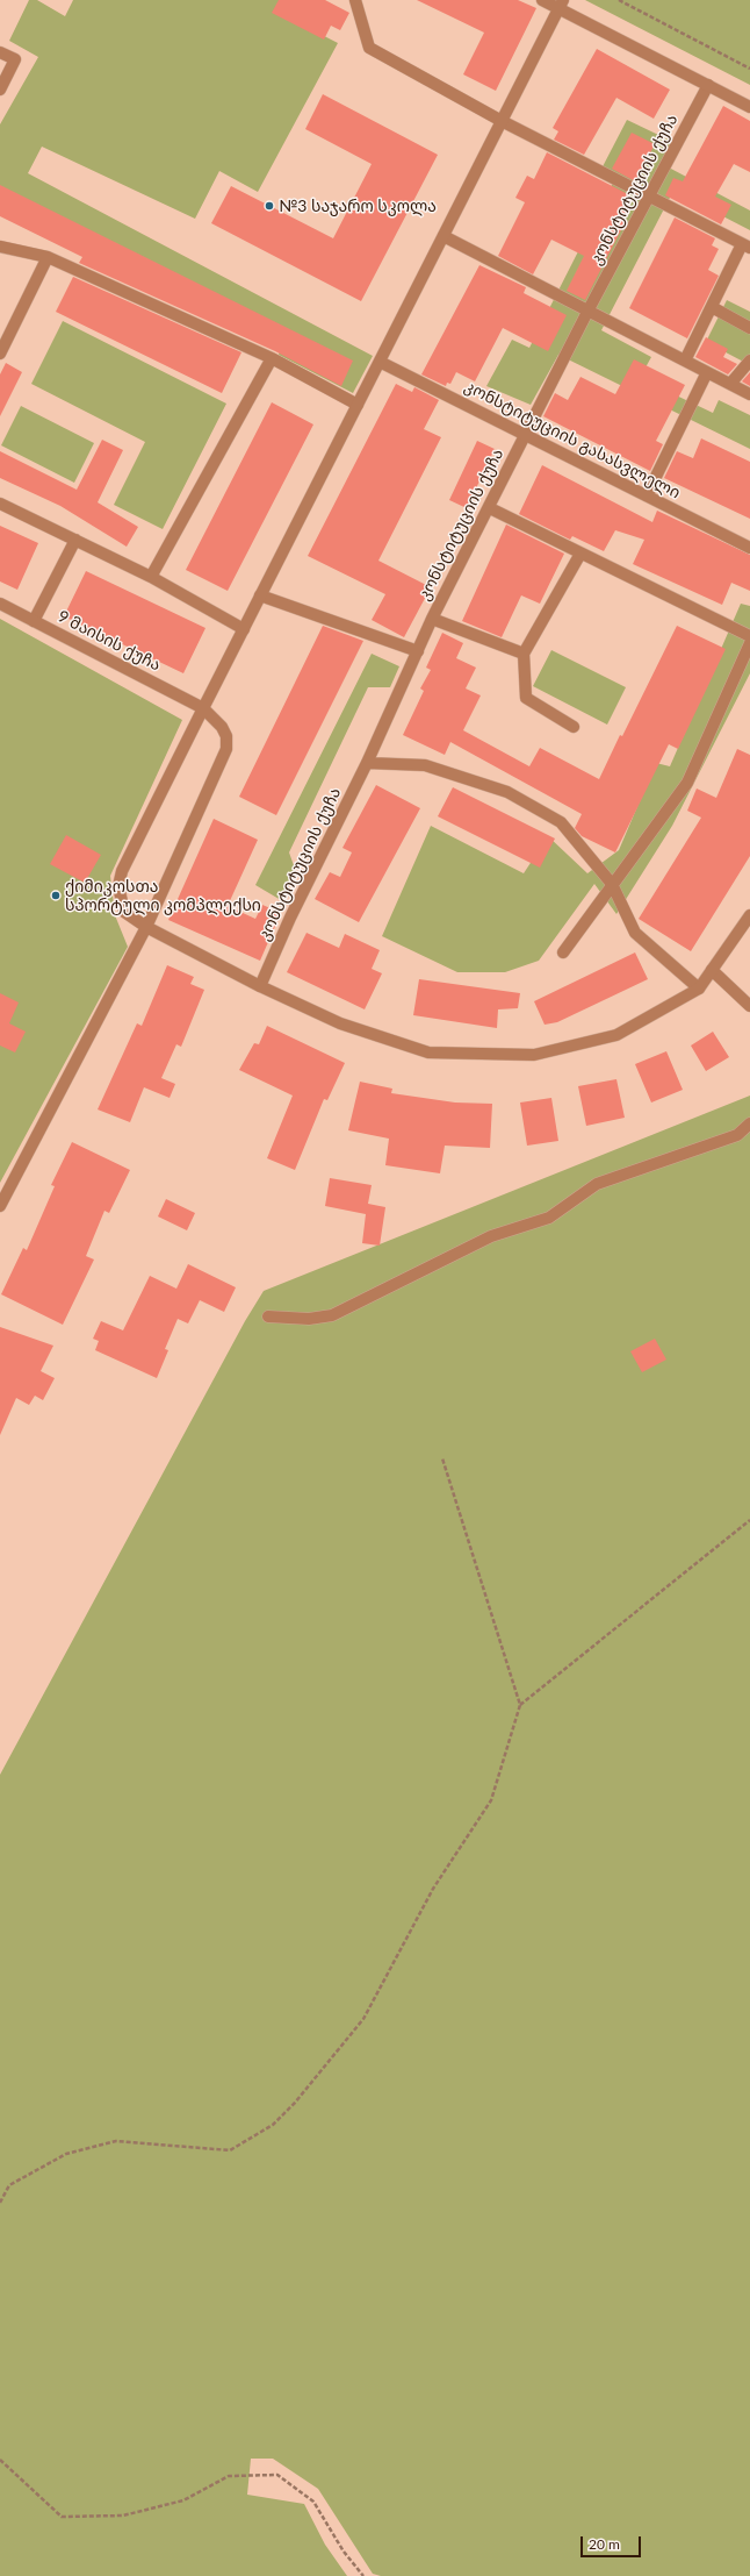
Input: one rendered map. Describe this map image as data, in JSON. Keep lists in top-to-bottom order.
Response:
{
  "streets": {
    "street": ["კონსტიტუციის ქუჩა", "კონსტიტუციის გასასვლელი", "9 მაისის ქუჩა"]
  },
  "crossings": [
    ["კონსტიტუციის ქუჩა", "კონსტიტუციის გასასვლელი"]
  ],
  "places": ["№3 საჯარო სკოლა", "ქიმიკოსთა სპორტული კომპლექსი"],
  "scale_bar": "20 m"
}
